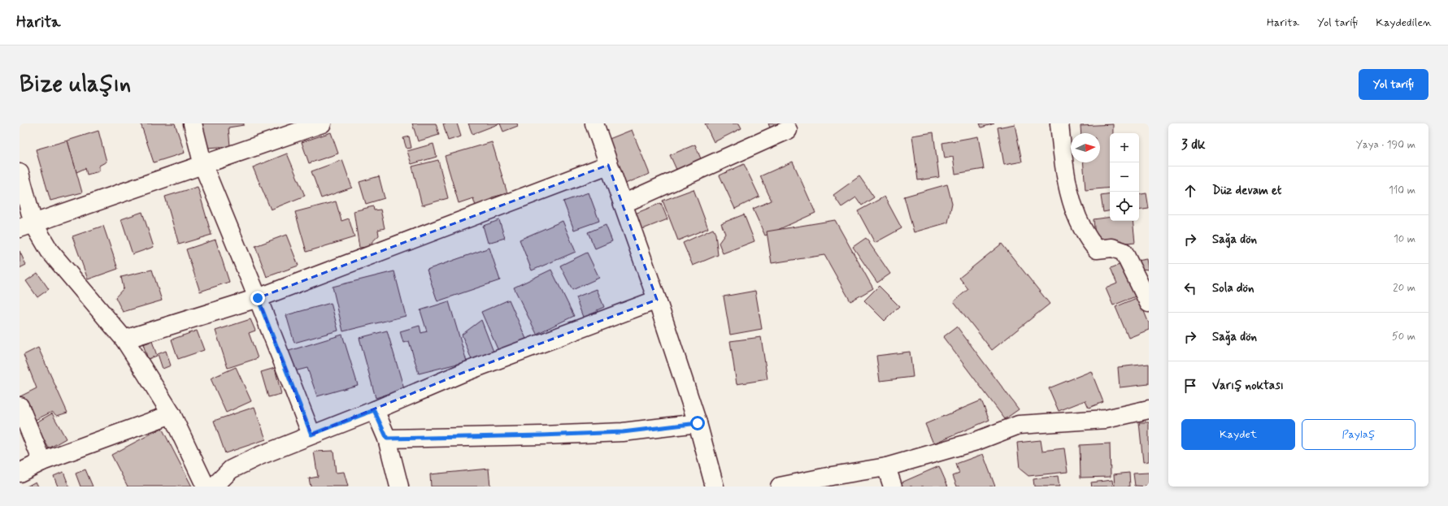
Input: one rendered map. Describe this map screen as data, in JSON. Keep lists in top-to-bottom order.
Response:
{
  "north": "right",
  "page": {
    "header": "Harita",
    "nav": ["Harita", "Yol tarifi", "Kaydedilen"],
    "buttons": [
      "Yol tarifi",
      ["Kaydet", "Paylaş"]
    ],
    "title": "Bize ulaşın",
    "heading": ["3 dk", "Yaya · 190 m"],
    "map_buttons": ["+", "−"],
    "list": [
      ["Düz devam et", "110 m"],
      ["Sağa dön", "10 m"],
      ["Sola dön", "20 m"],
      ["Sağa dön", "50 m"],
      "Varış noktası"
    ]
  }
}
